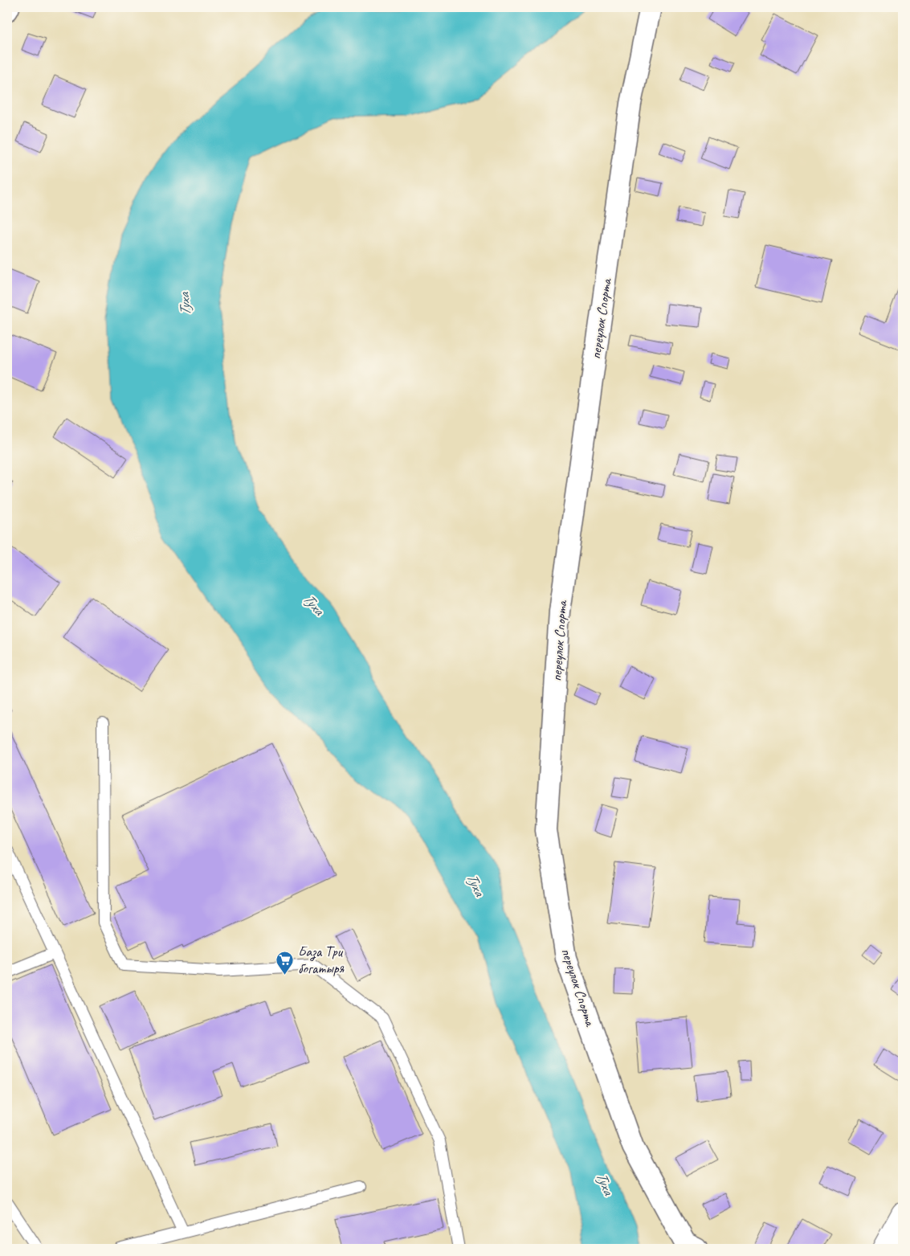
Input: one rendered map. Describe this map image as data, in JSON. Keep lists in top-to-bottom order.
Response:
{
  "streets": {
    "street": ["переулок Спорта"]
  },
  "water": ["Туха"],
  "places": {
    "supermarket": ["База Три богатыря"]
  }
}
